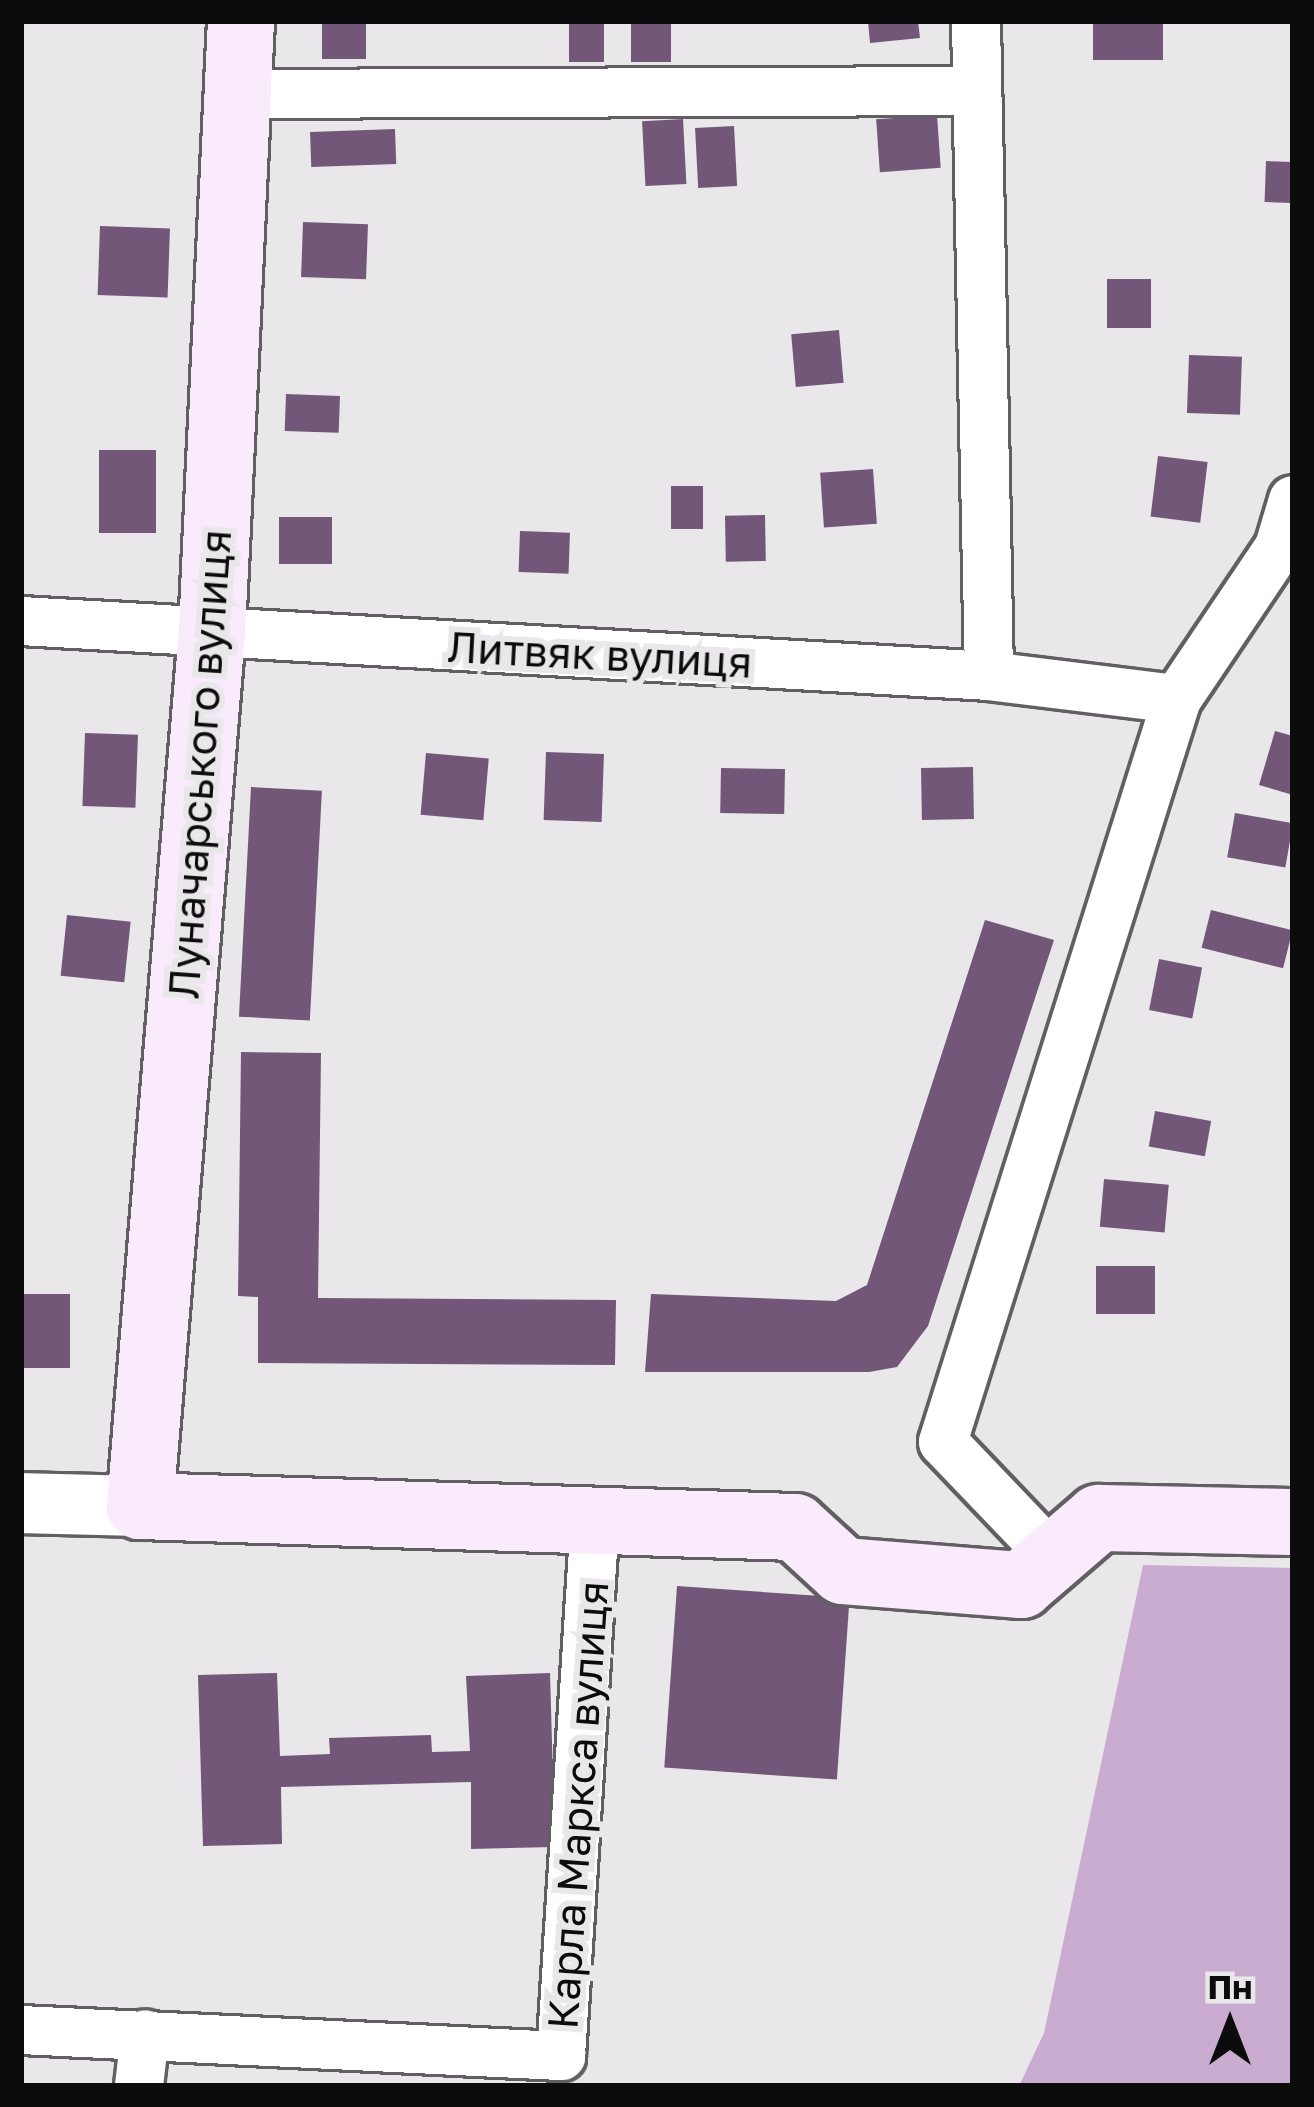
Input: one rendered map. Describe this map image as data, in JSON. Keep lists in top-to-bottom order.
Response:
{
  "streets": {
    "main road": ["Луначарського вулиця", "Карла Маркса вулиця"],
    "street": ["Литвяк вулиця"]
  },
  "crossings": [
    ["Литвяк вулиця", "Луначарського вулиця"],
    ["Луначарського вулиця", "Карла Маркса вулиця"]
  ],
  "north": "top"
}
